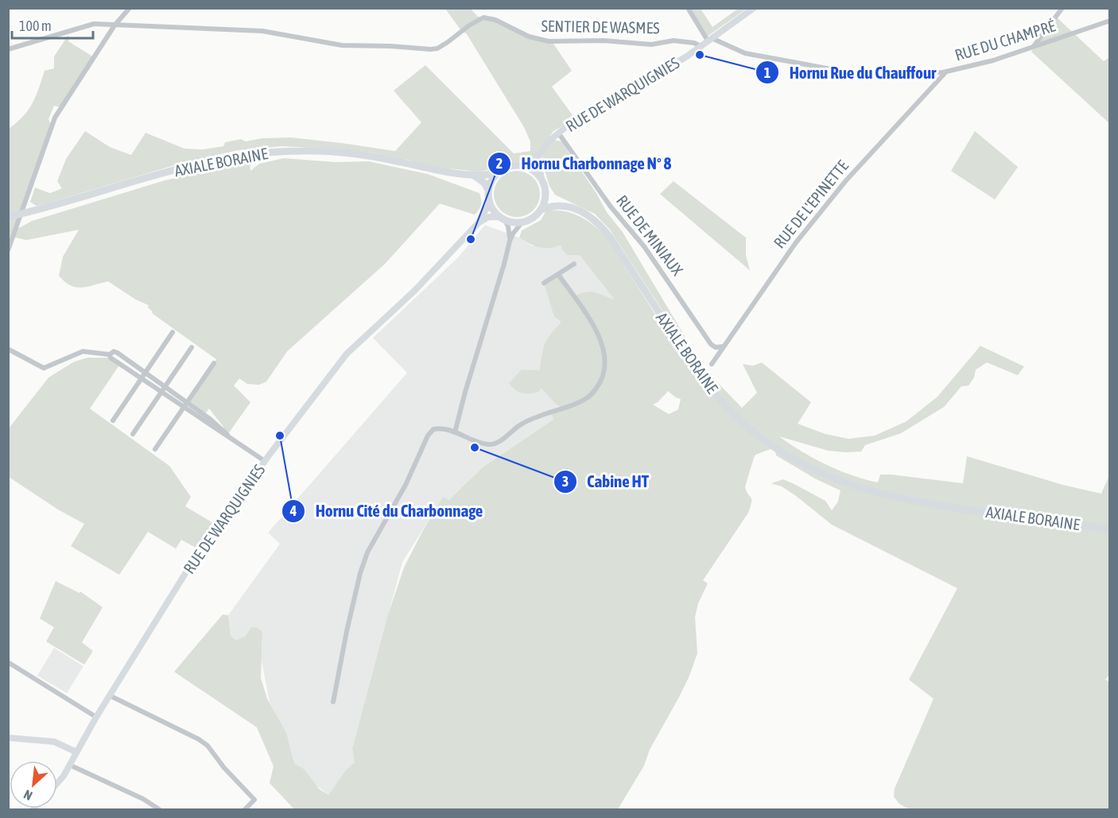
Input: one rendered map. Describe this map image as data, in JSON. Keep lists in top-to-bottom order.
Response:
{
  "streets": {
    "main road": ["AXIALE BORAINE"],
    "street": [
      "SENTIER DE WASMES",
      "RUE DU CHAMPRÉ",
      "RUE DE WARQUIGNIES",
      "RUE DE L'EPINETTE",
      "RUE DE MINIAUX"
    ]
  },
  "crossings": [
    ["SENTIER DE WASMES", "RUE DE WARQUIGNIES"],
    ["RUE DU CHAMPRÉ", "RUE DE WARQUIGNIES"],
    ["RUE DU CHAMPRÉ", "RUE DE L'EPINETTE"],
    ["RUE DE WARQUIGNIES", "AXIALE BORAINE"],
    ["RUE DE WARQUIGNIES", "RUE DE MINIAUX"],
    ["RUE DE L'EPINETTE", "RUE DE MINIAUX"]
  ],
  "places": [
    "Hornu Rue du Chauffour",
    "Hornu Charbonnage N° 8",
    "Hornu Cité du Charbonnage",
    "Cabine HT"
  ],
  "scale_bar": "100 m",
  "north": "bottom left"
}
